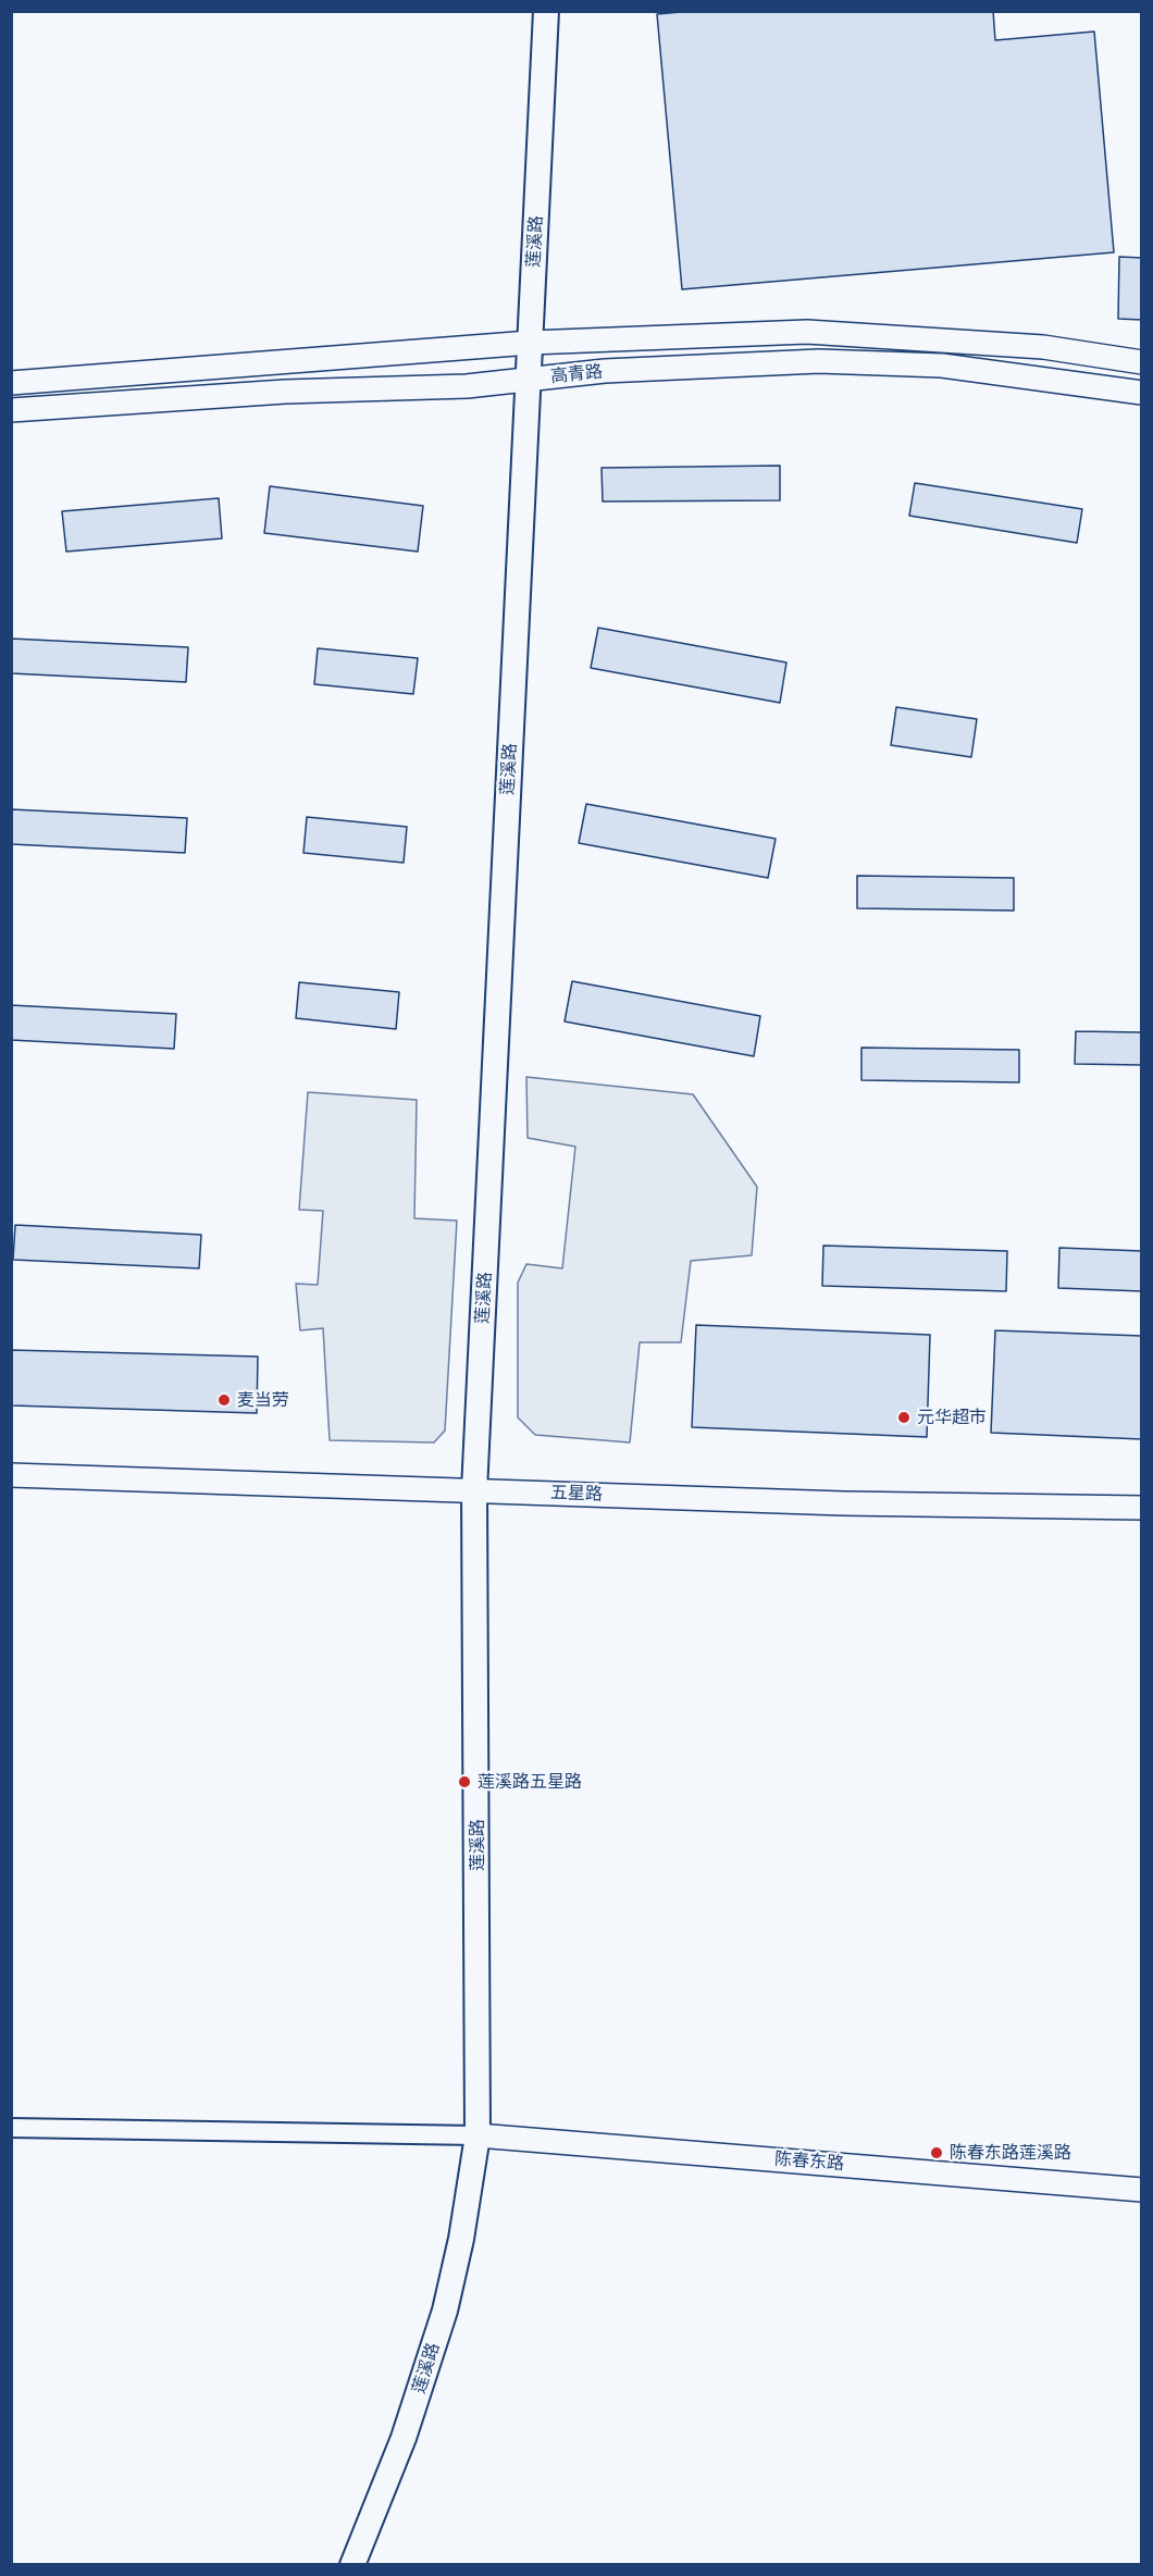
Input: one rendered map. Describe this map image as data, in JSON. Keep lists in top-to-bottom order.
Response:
{
  "streets": {
    "main road": ["莲溪路"],
    "street": ["高青路", "五星路", "陈春东路"]
  },
  "crossings": [
    ["莲溪路", "高青路"],
    ["莲溪路", "五星路"],
    ["莲溪路", "陈春东路"]
  ],
  "places": [
    "麦当劳",
    "元华超市",
    "莲溪路五星路",
    "陈春东路莲溪路"
  ]
}
